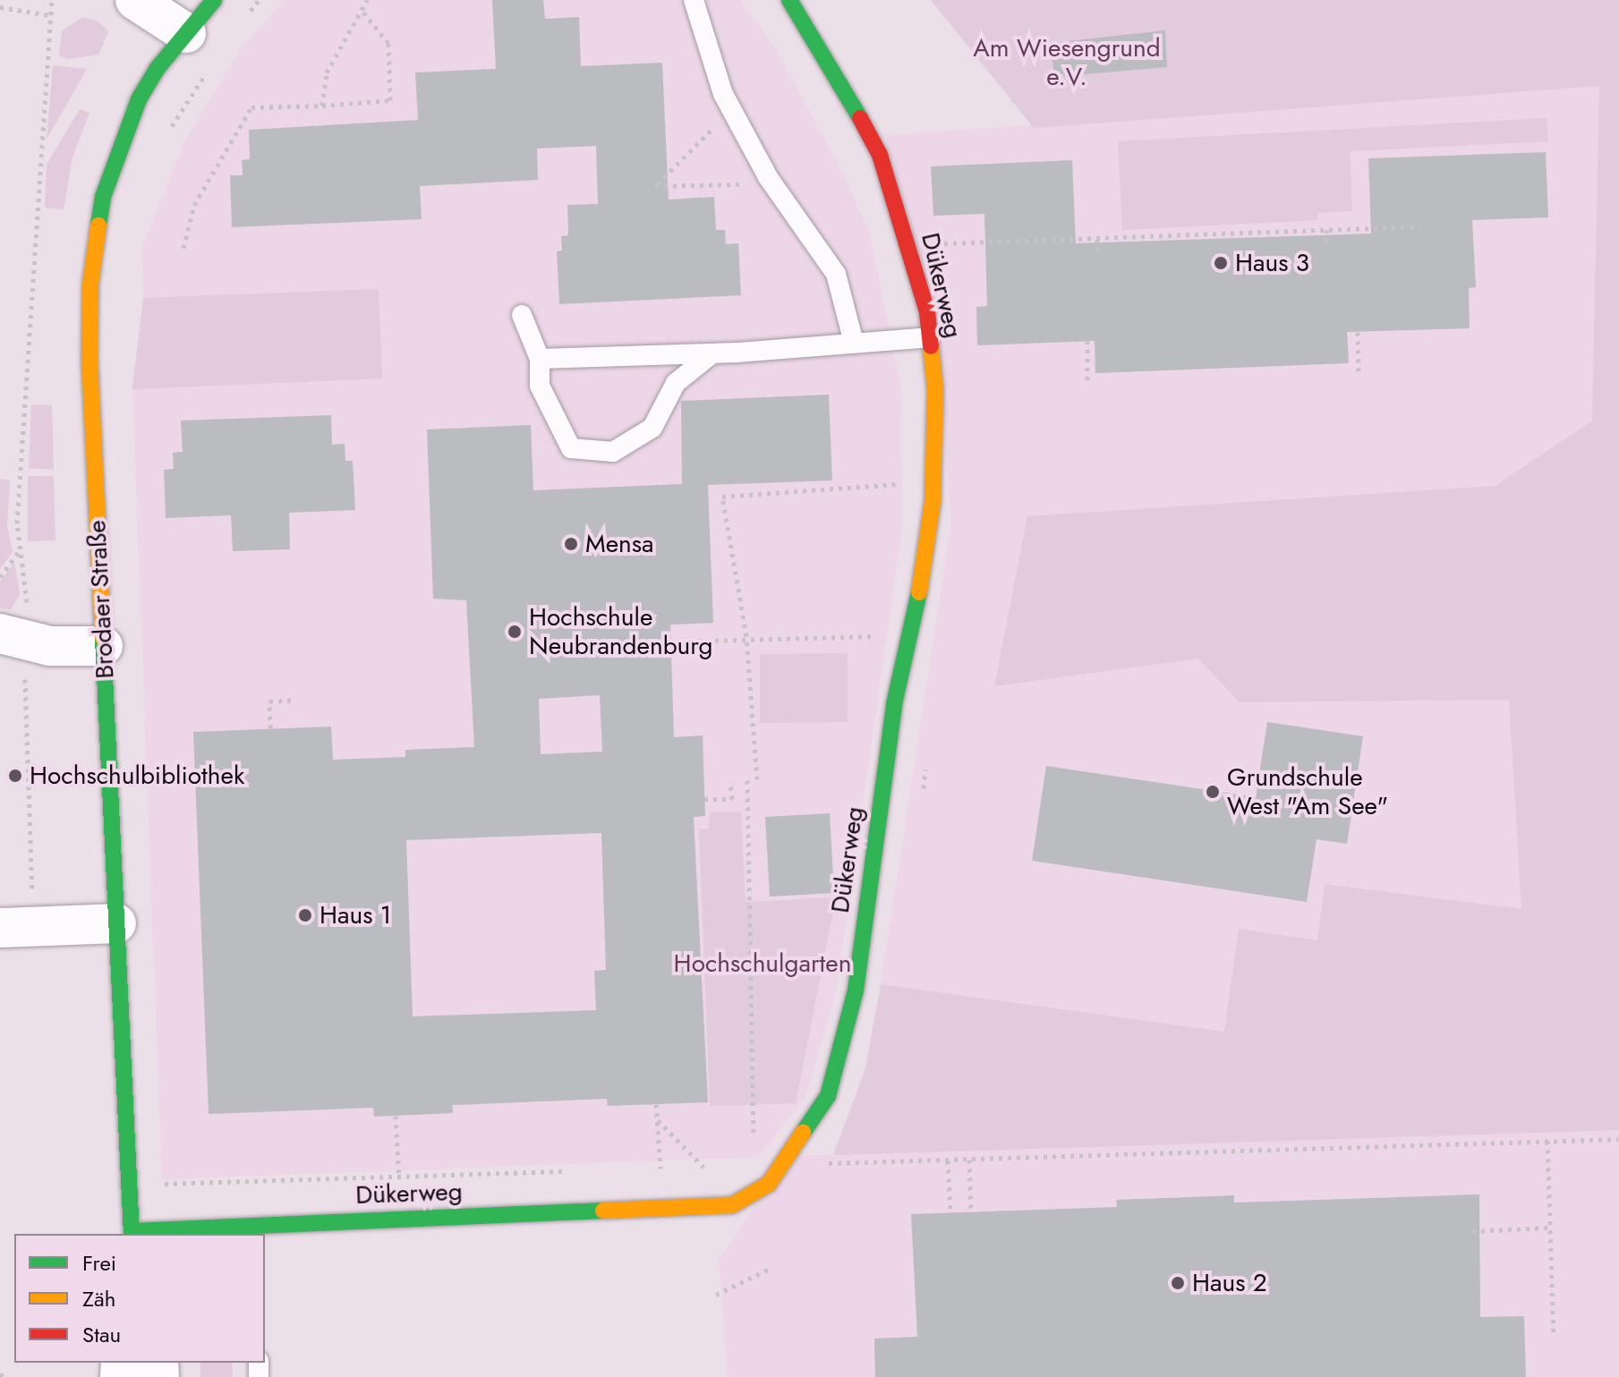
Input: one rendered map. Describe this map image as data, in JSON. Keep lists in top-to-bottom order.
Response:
{
  "streets": {
    "street": ["Dükerweg", "Brodaer Straße"]
  },
  "crossings": [
    ["Dükerweg", "Brodaer Straße"]
  ],
  "parks": ["Am Wiesengrund e.V.", "Hochschulgarten"],
  "places": [
    "Haus 3",
    "Mensa",
    "Hochschule Neubrandenburg",
    "Hochschulbibliothek",
    "Grundschule West \"Am See\"",
    "Haus 1",
    "Haus 2"
  ],
  "legend": ["Frei", "Zäh", "Stau"]
}
